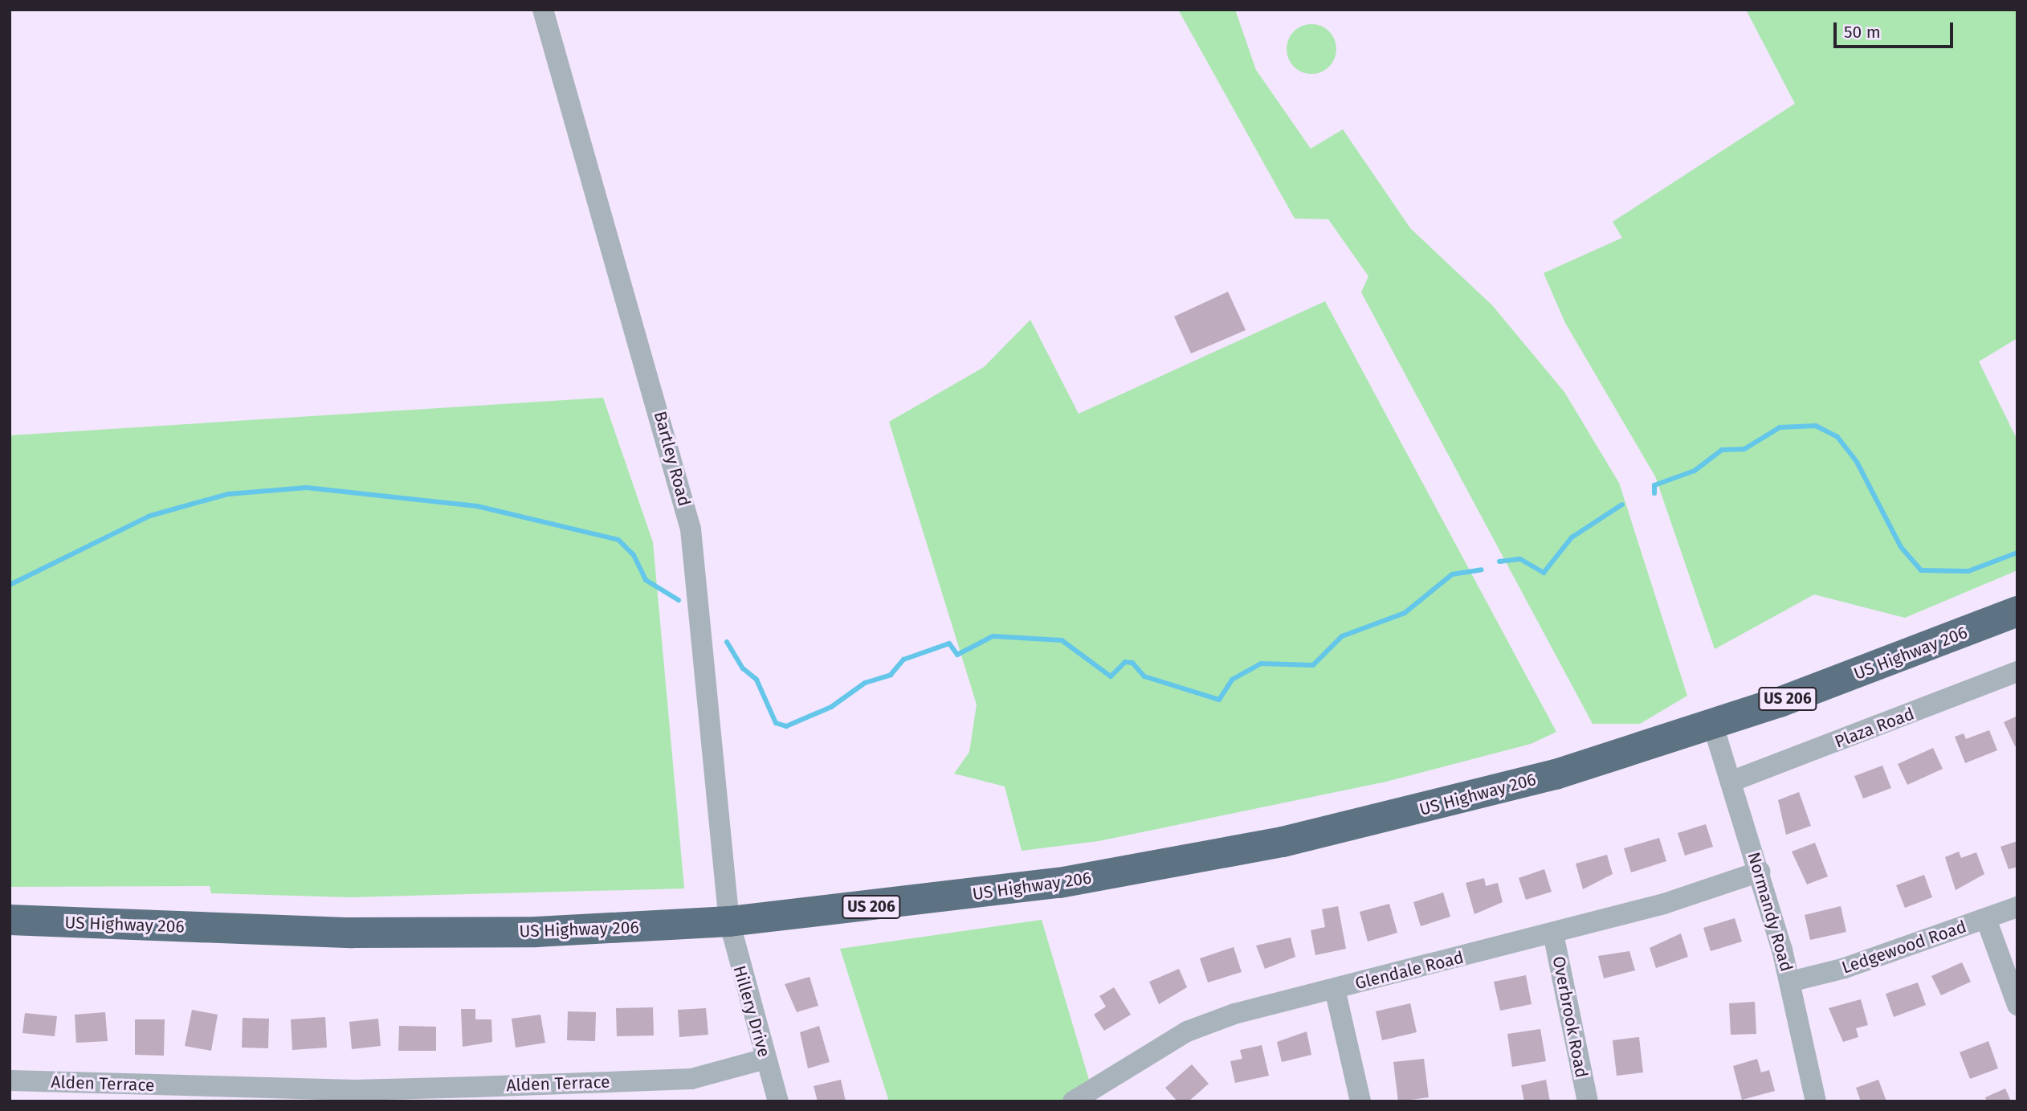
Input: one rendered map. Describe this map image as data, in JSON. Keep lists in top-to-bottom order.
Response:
{
  "streets": {
    "highway": ["US Highway 206", "US 206"],
    "street": [
      "Bartley Road",
      "Plaza Road",
      "Normandy Road",
      "Ledgewood Road",
      "Glendale Road",
      "Hillery Drive",
      "Overbrook Road",
      "Alden Terrace"
    ]
  },
  "crossings": [
    ["Bartley Road", "US Highway 206"],
    ["Bartley Road", "Hillery Drive"],
    ["US Highway 206", "Normandy Road"],
    ["US Highway 206", "Hillery Drive"],
    ["Plaza Road", "Normandy Road"],
    ["Normandy Road", "Ledgewood Road"],
    ["Normandy Road", "Glendale Road"],
    ["Glendale Road", "Overbrook Road"],
    ["Hillery Drive", "Alden Terrace"]
  ],
  "scale_bar": "50 m"
}
